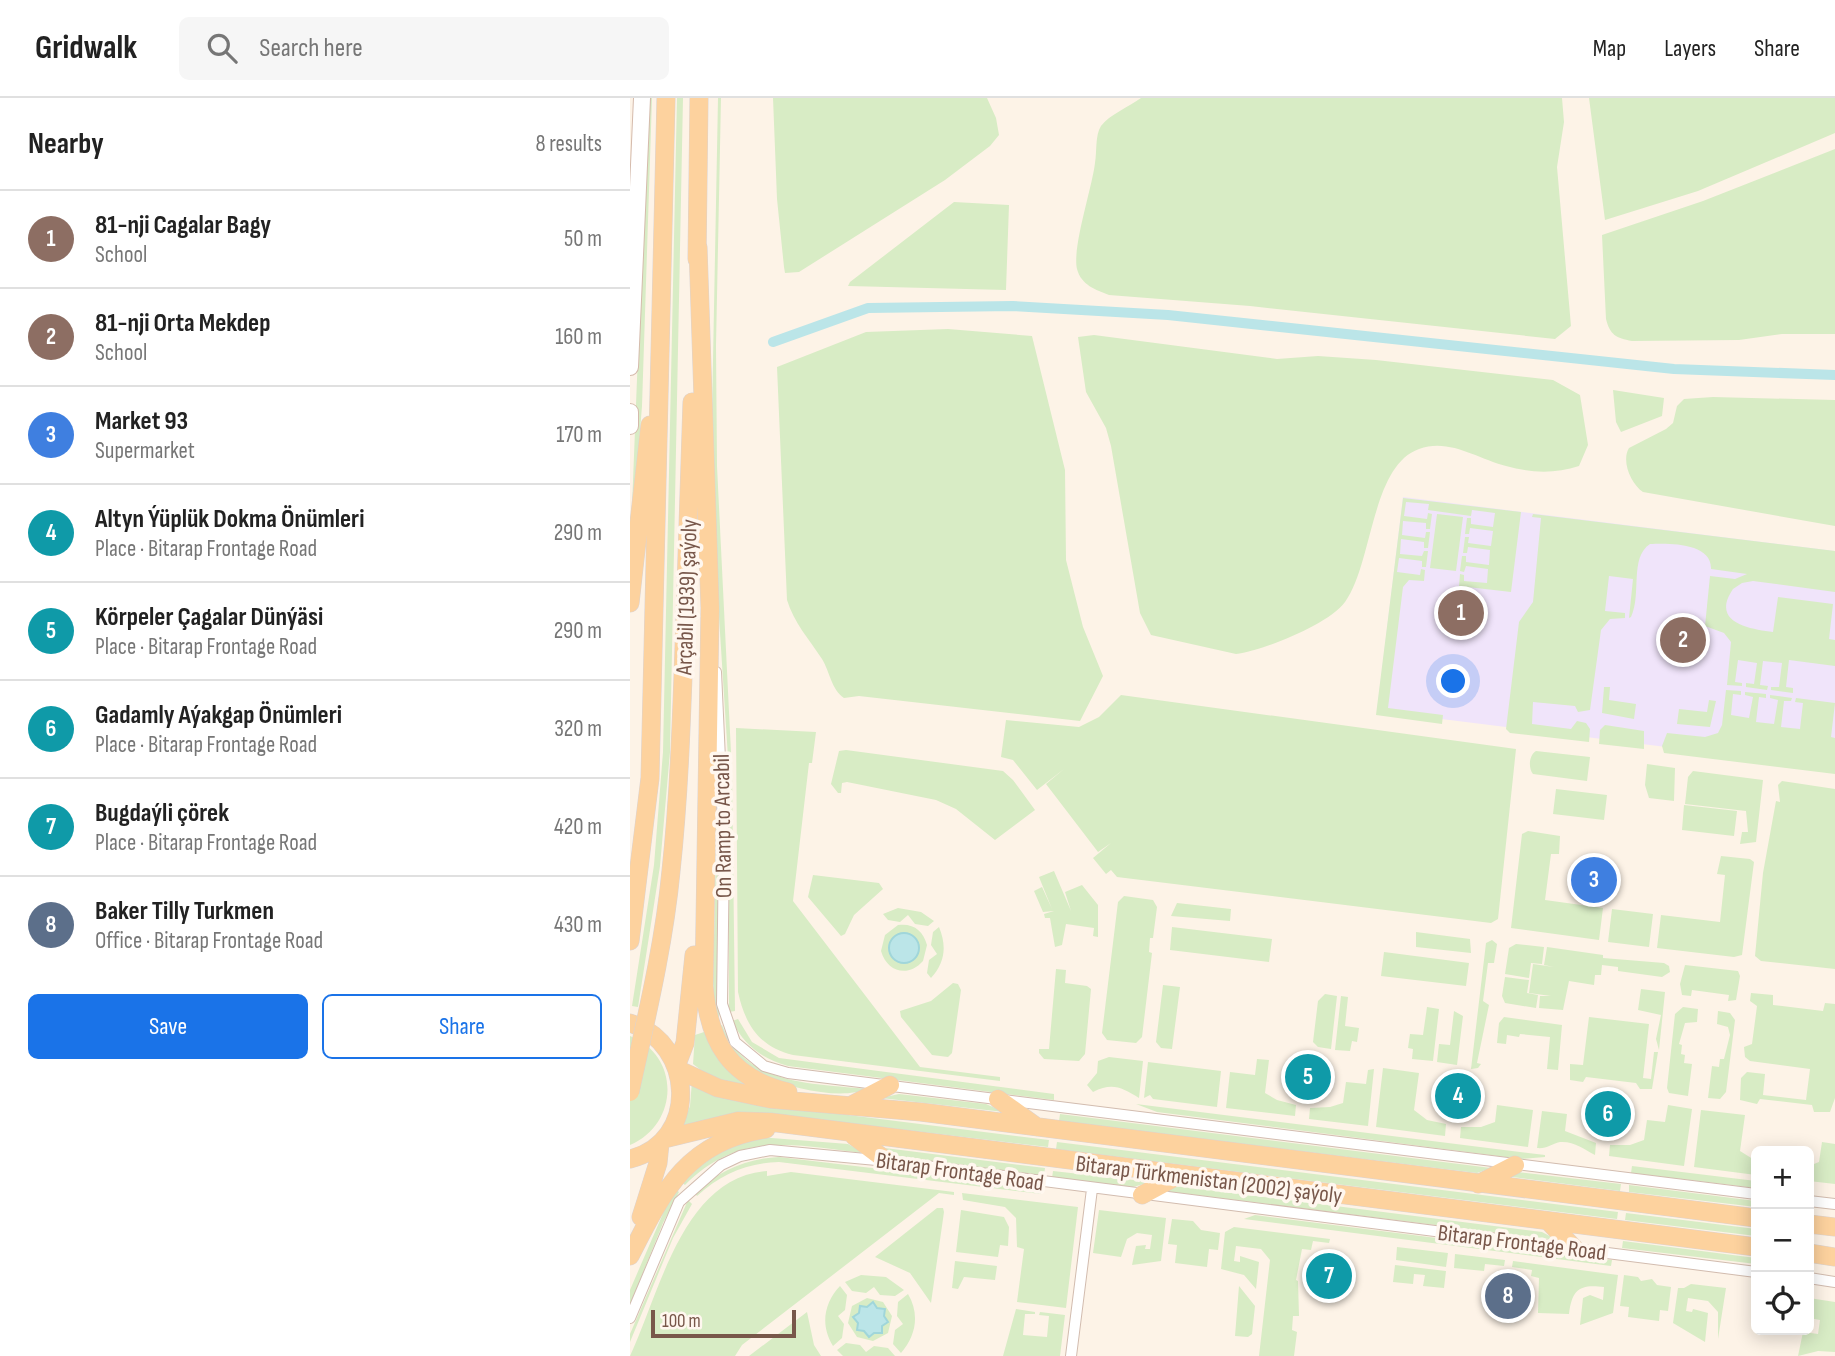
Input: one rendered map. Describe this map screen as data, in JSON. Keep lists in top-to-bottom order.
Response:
{
  "streets": {
    "main road": ["Arçabil (1939) şaýoly", "Bitarap Türkmenistan (2002) şaýoly"],
    "street": ["On Ramp to Arcabil", "Bitarap Frontage Road"]
  },
  "scale_bar": "100 m",
  "page": {
    "header": "Gridwalk",
    "search": "Search here",
    "nav": ["Map", "Layers", "Share"],
    "heading": ["Nearby", "8 results"],
    "list": [
      {
        "mark": "1",
        "name": "81-nji Cagalar Bagy",
        "note": "School",
        "value": "50 m"
      },
      {
        "mark": "2",
        "name": "81-nji Orta Mekdep",
        "note": "School",
        "value": "160 m"
      },
      {
        "mark": "3",
        "name": "Market 93",
        "note": "Supermarket",
        "value": "170 m"
      },
      {
        "mark": "4",
        "name": "Altyn Ýüplük Dokma Önümleri",
        "note": "Place · Bitarap Frontage Road",
        "value": "290 m"
      },
      {
        "mark": "5",
        "name": "Körpeler Çagalar Dünýäsi",
        "note": "Place · Bitarap Frontage Road",
        "value": "290 m"
      },
      {
        "mark": "6",
        "name": "Gadamly Aýakgap Önümleri",
        "note": "Place · Bitarap Frontage Road",
        "value": "320 m"
      },
      {
        "mark": "7",
        "name": "Bugdaýli çörek",
        "note": "Place · Bitarap Frontage Road",
        "value": "420 m"
      },
      {
        "mark": "8",
        "name": "Baker Tilly Turkmen",
        "note": "Office · Bitarap Frontage Road",
        "value": "430 m"
      }
    ],
    "pins": [
      "1",
      "2",
      "3",
      "5",
      "4",
      "6",
      "7",
      "8"
    ],
    "buttons": ["Save", "Share"],
    "map_buttons": ["+", "−"],
    "scale": "100 m"
  }
}
